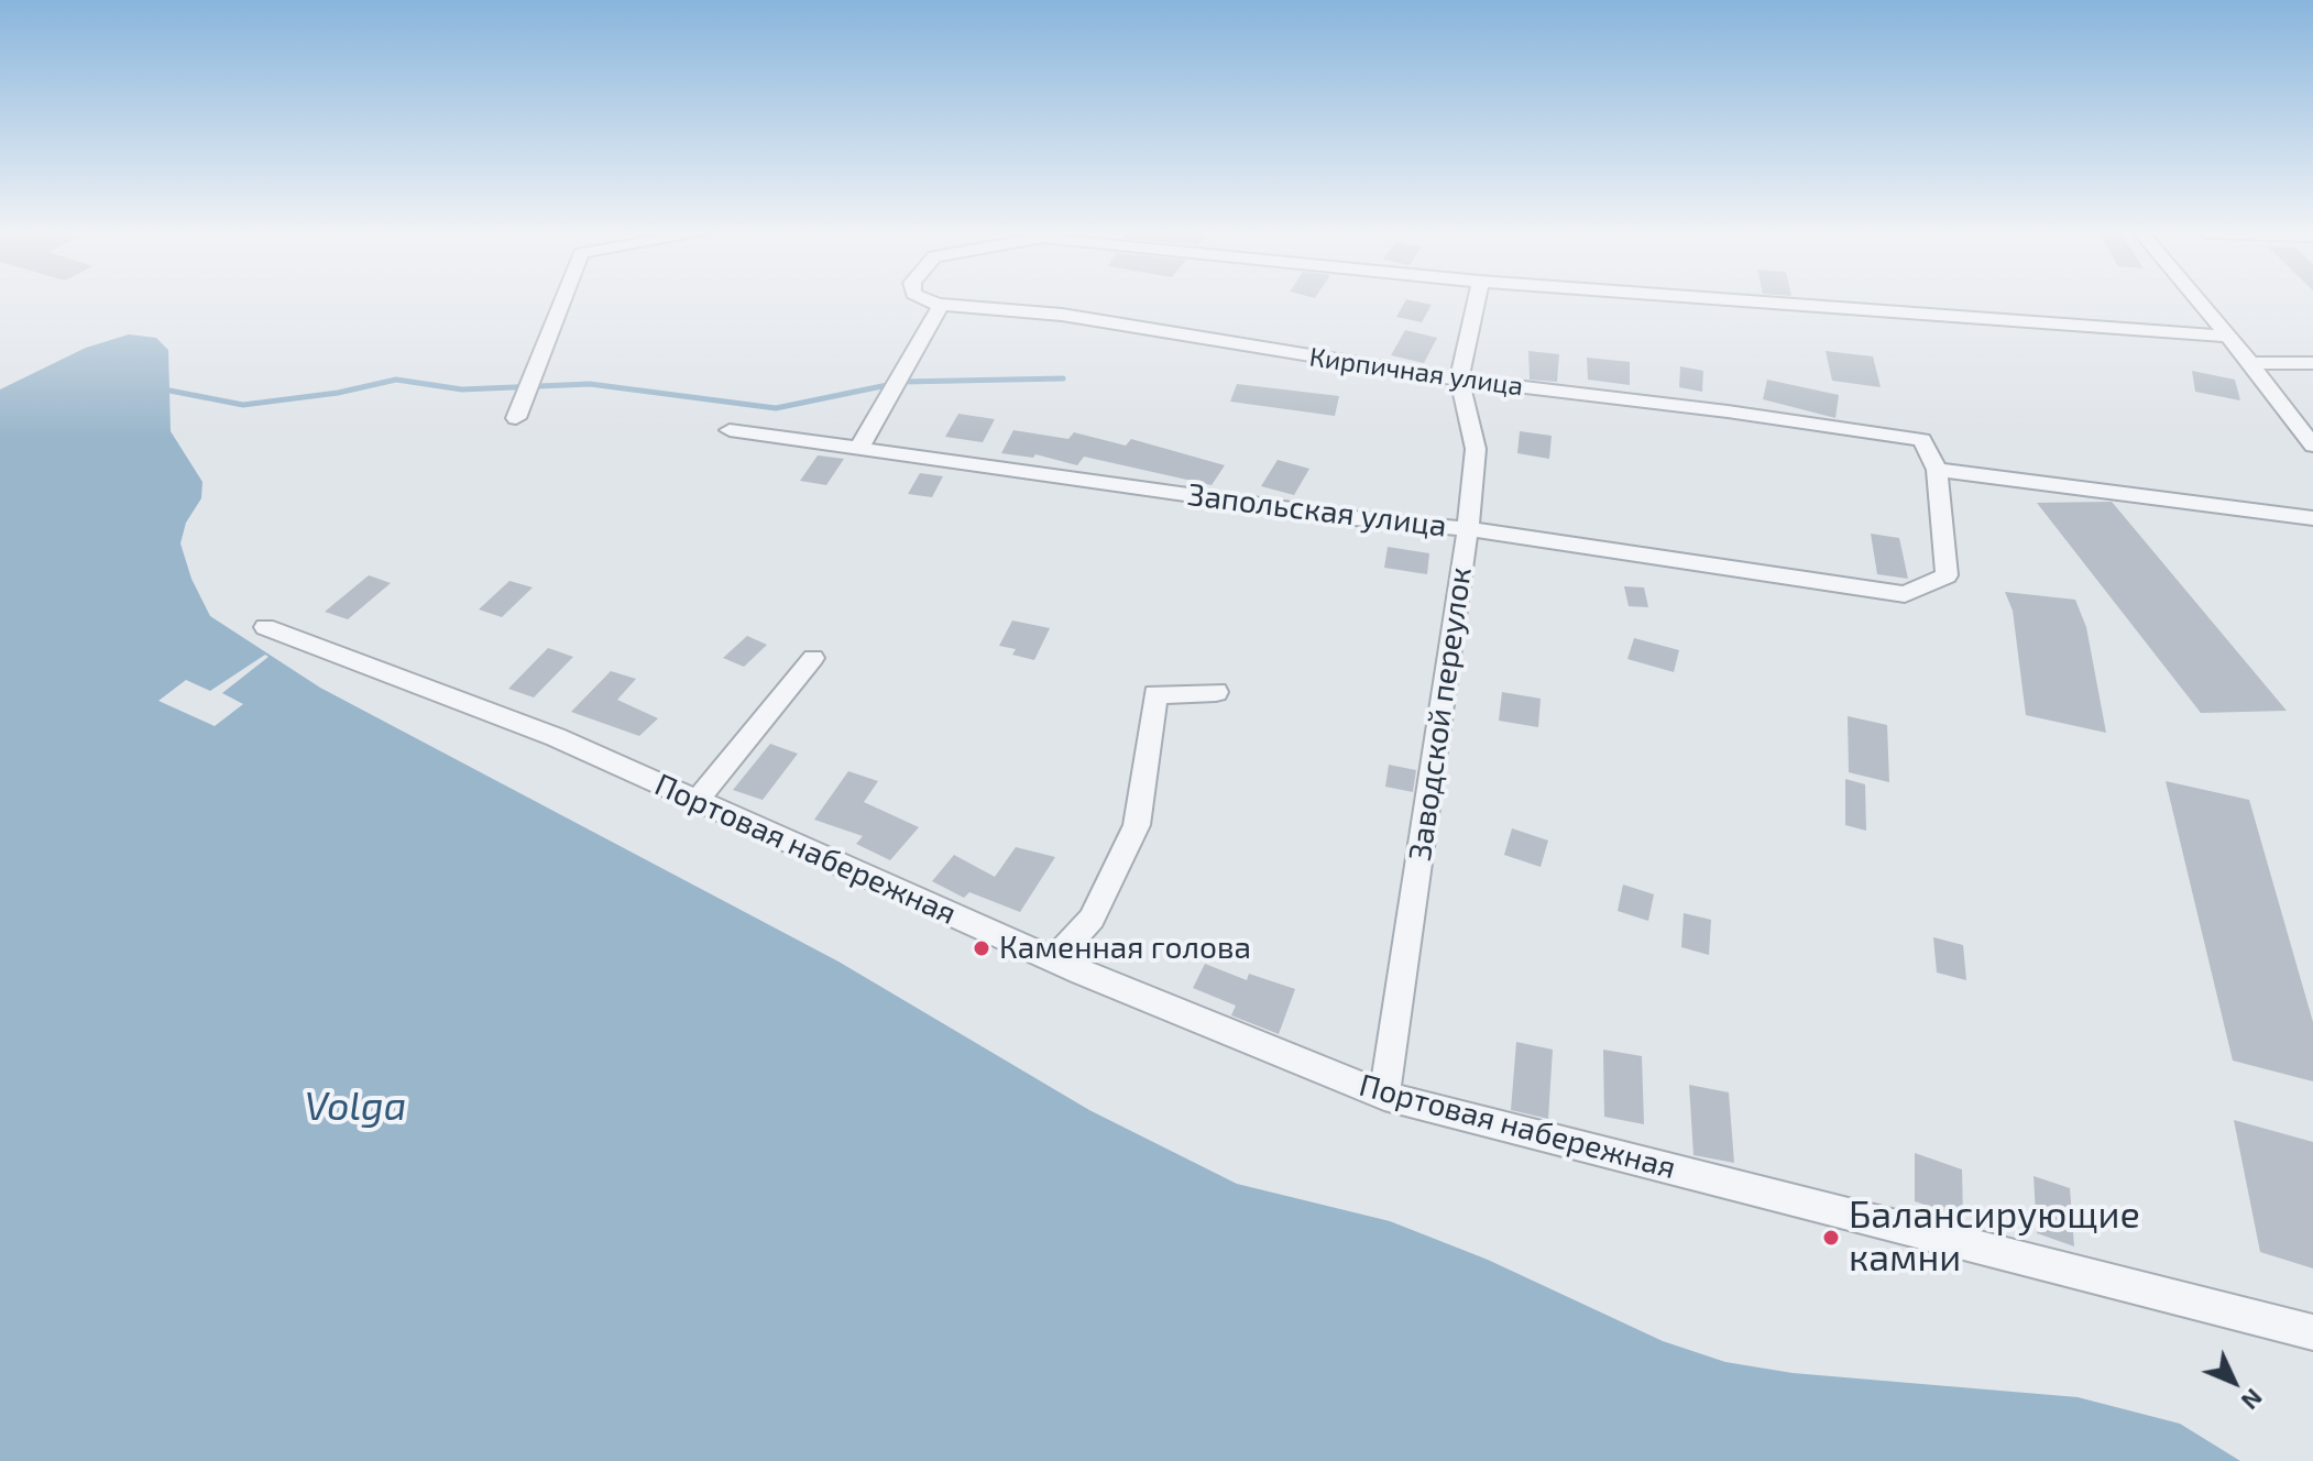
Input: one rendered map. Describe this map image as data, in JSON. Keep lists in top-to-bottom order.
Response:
{
  "streets": {
    "street": [
      "Кирпичная улица",
      "Запольская улица",
      "Заводской переулок",
      "Портовая набережная"
    ]
  },
  "crossings": [
    ["Кирпичная улица", "Запольская улица"],
    ["Кирпичная улица", "Заводской переулок"],
    ["Запольская улица", "Заводской переулок"],
    ["Заводской переулок", "Портовая набережная"]
  ],
  "water": ["Volga"],
  "places": ["Каменная голова", "Балансирующие камни"],
  "north": "bottom right"
}
